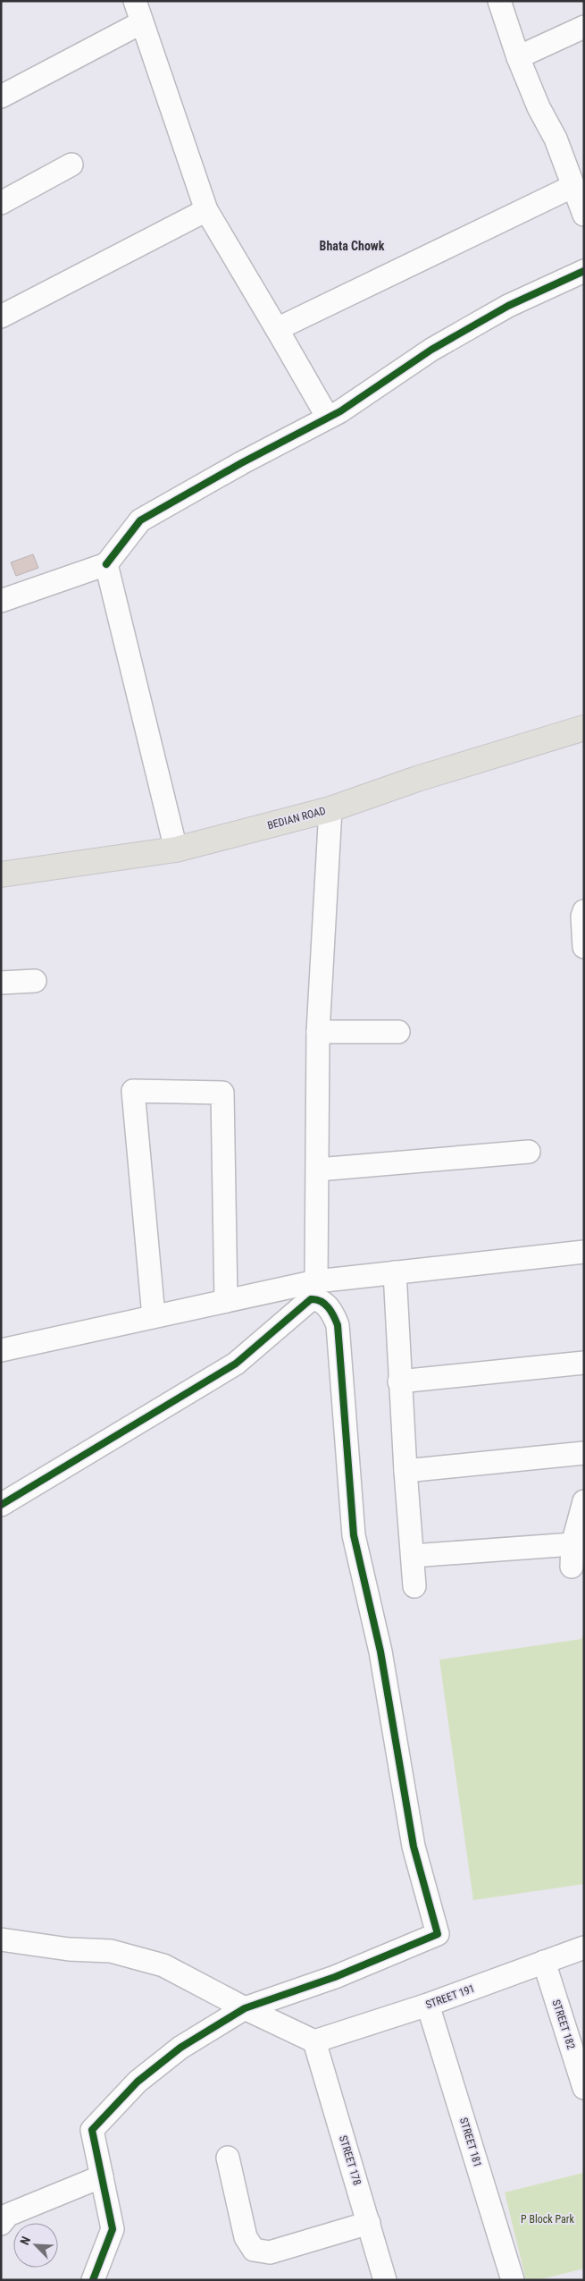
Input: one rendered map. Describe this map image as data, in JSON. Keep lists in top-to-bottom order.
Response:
{
  "streets": {
    "main road": ["BEDIAN ROAD"],
    "street": [
      "STREET 191",
      "STREET 182",
      "STREET 181",
      "STREET 178"
    ]
  },
  "crossings": [
    ["STREET 191", "STREET 182"],
    ["STREET 191", "STREET 181"],
    ["STREET 191", "STREET 178"]
  ],
  "districts": ["Bhata Chowk"],
  "parks": ["P Block Park"],
  "north": "top left"
}
